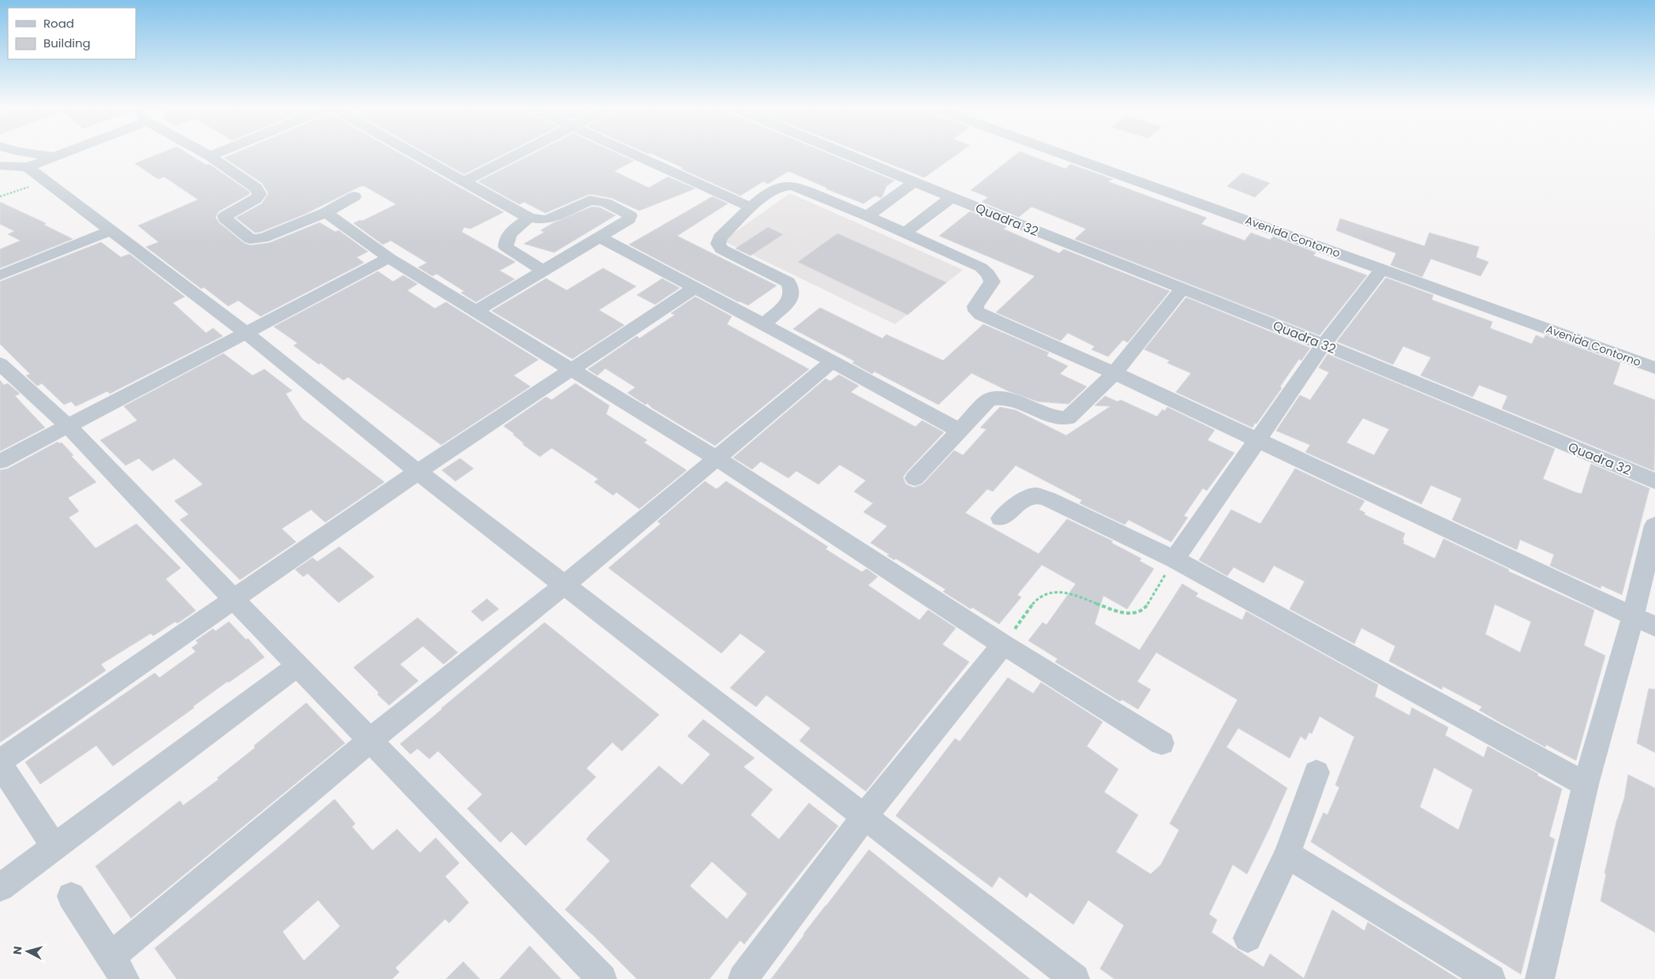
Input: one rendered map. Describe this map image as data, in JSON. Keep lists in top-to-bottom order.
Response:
{
  "streets": {
    "street": ["Quadra 32", "Avenida Contorno"]
  },
  "legend": ["Road", "Building"],
  "north": "left"
}
